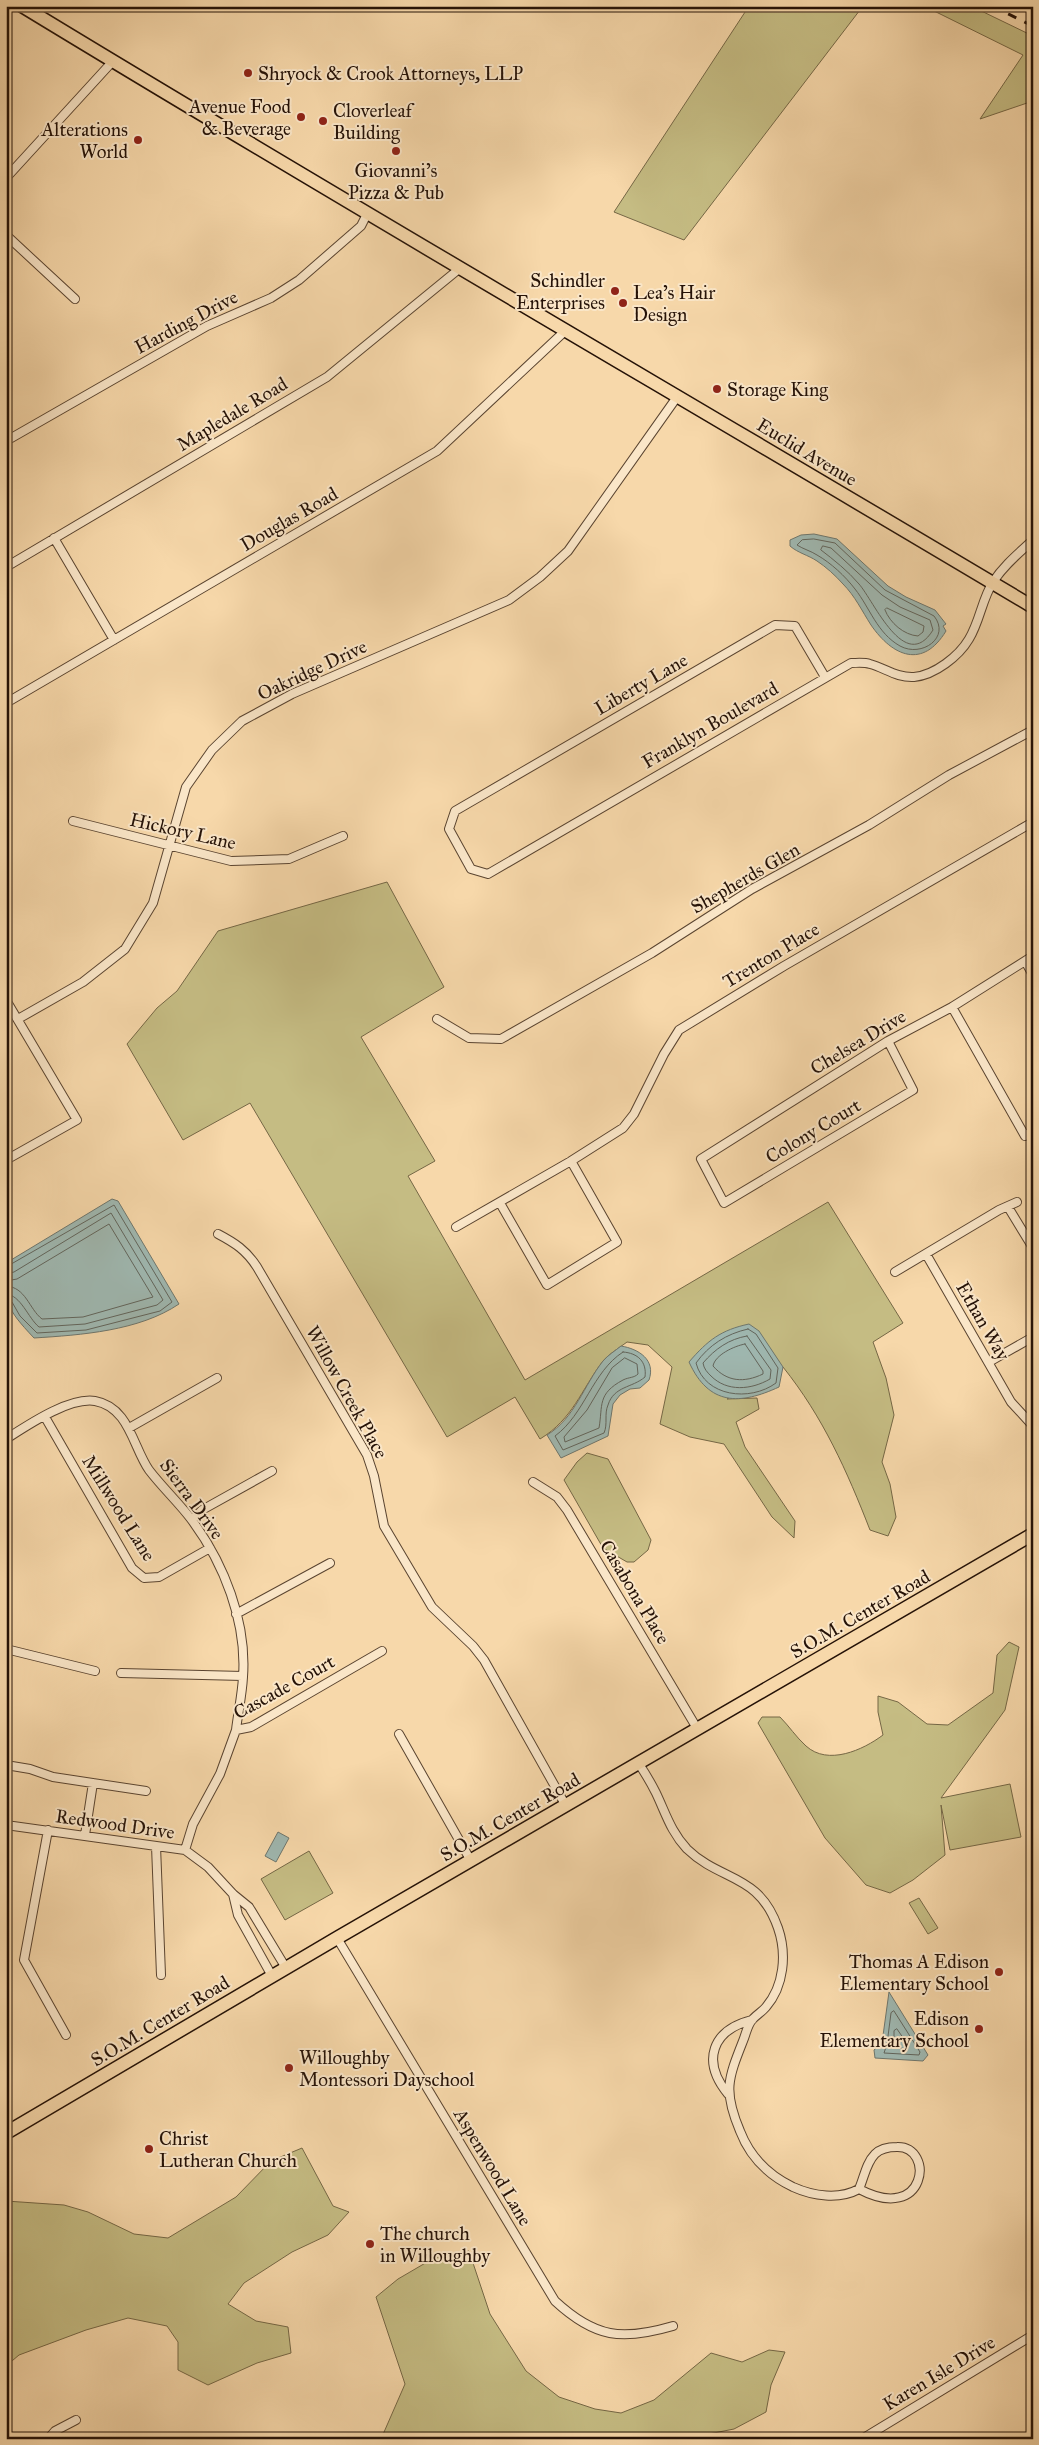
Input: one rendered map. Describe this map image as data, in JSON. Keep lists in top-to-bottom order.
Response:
{
  "streets": {
    "main road": ["Euclid Avenue", "S.O.M. Center Road"],
    "street": [
      "Harding Drive",
      "Mapledale Road",
      "Douglas Road",
      "Oakridge Drive",
      "Liberty Lane",
      "Franklyn Boulevard",
      "Hickory Lane",
      "Shepherds Glen",
      "Trenton Place",
      "Chelsea Drive",
      "Colony Court",
      "Ethan Way",
      "Willow Creek Place",
      "Sierra Drive",
      "Millwood Lane",
      "Casabona Place",
      "Cascade Court",
      "Redwood Drive",
      "Aspenwood Lane",
      "Karen Isle Drive"
    ]
  },
  "crossings": [
    ["Harding Drive", "Euclid Avenue"],
    ["Mapledale Road", "Euclid Avenue"],
    ["Euclid Avenue", "Douglas Road"],
    ["Euclid Avenue", "Oakridge Drive"],
    ["Euclid Avenue", "Franklyn Boulevard"],
    ["Oakridge Drive", "Hickory Lane"],
    ["Liberty Lane", "Franklyn Boulevard"],
    ["Chelsea Drive", "Colony Court"],
    ["Willow Creek Place", "S.O.M. Center Road"],
    ["Sierra Drive", "Millwood Lane"],
    ["Sierra Drive", "Cascade Court"],
    ["Casabona Place", "S.O.M. Center Road"],
    ["S.O.M. Center Road", "Redwood Drive"],
    ["S.O.M. Center Road", "Aspenwood Lane"],
    ["Cascade Court", "Redwood Drive"]
  ],
  "places": [
    "Shryock & Crook Attorneys, LLP",
    "Avenue Food & Beverage",
    "Cloverleaf Building",
    "Alterations World",
    "Giovanni's Pizza & Pub",
    "Schindler Enterprises",
    "Lea's Hair Design",
    "Storage King",
    "Thomas A Edison Elementary School",
    "Edison Elementary School",
    "Willoughby Montessori Dayschool",
    "Christ Lutheran Church",
    "The church in Willoughby"
  ]
}
